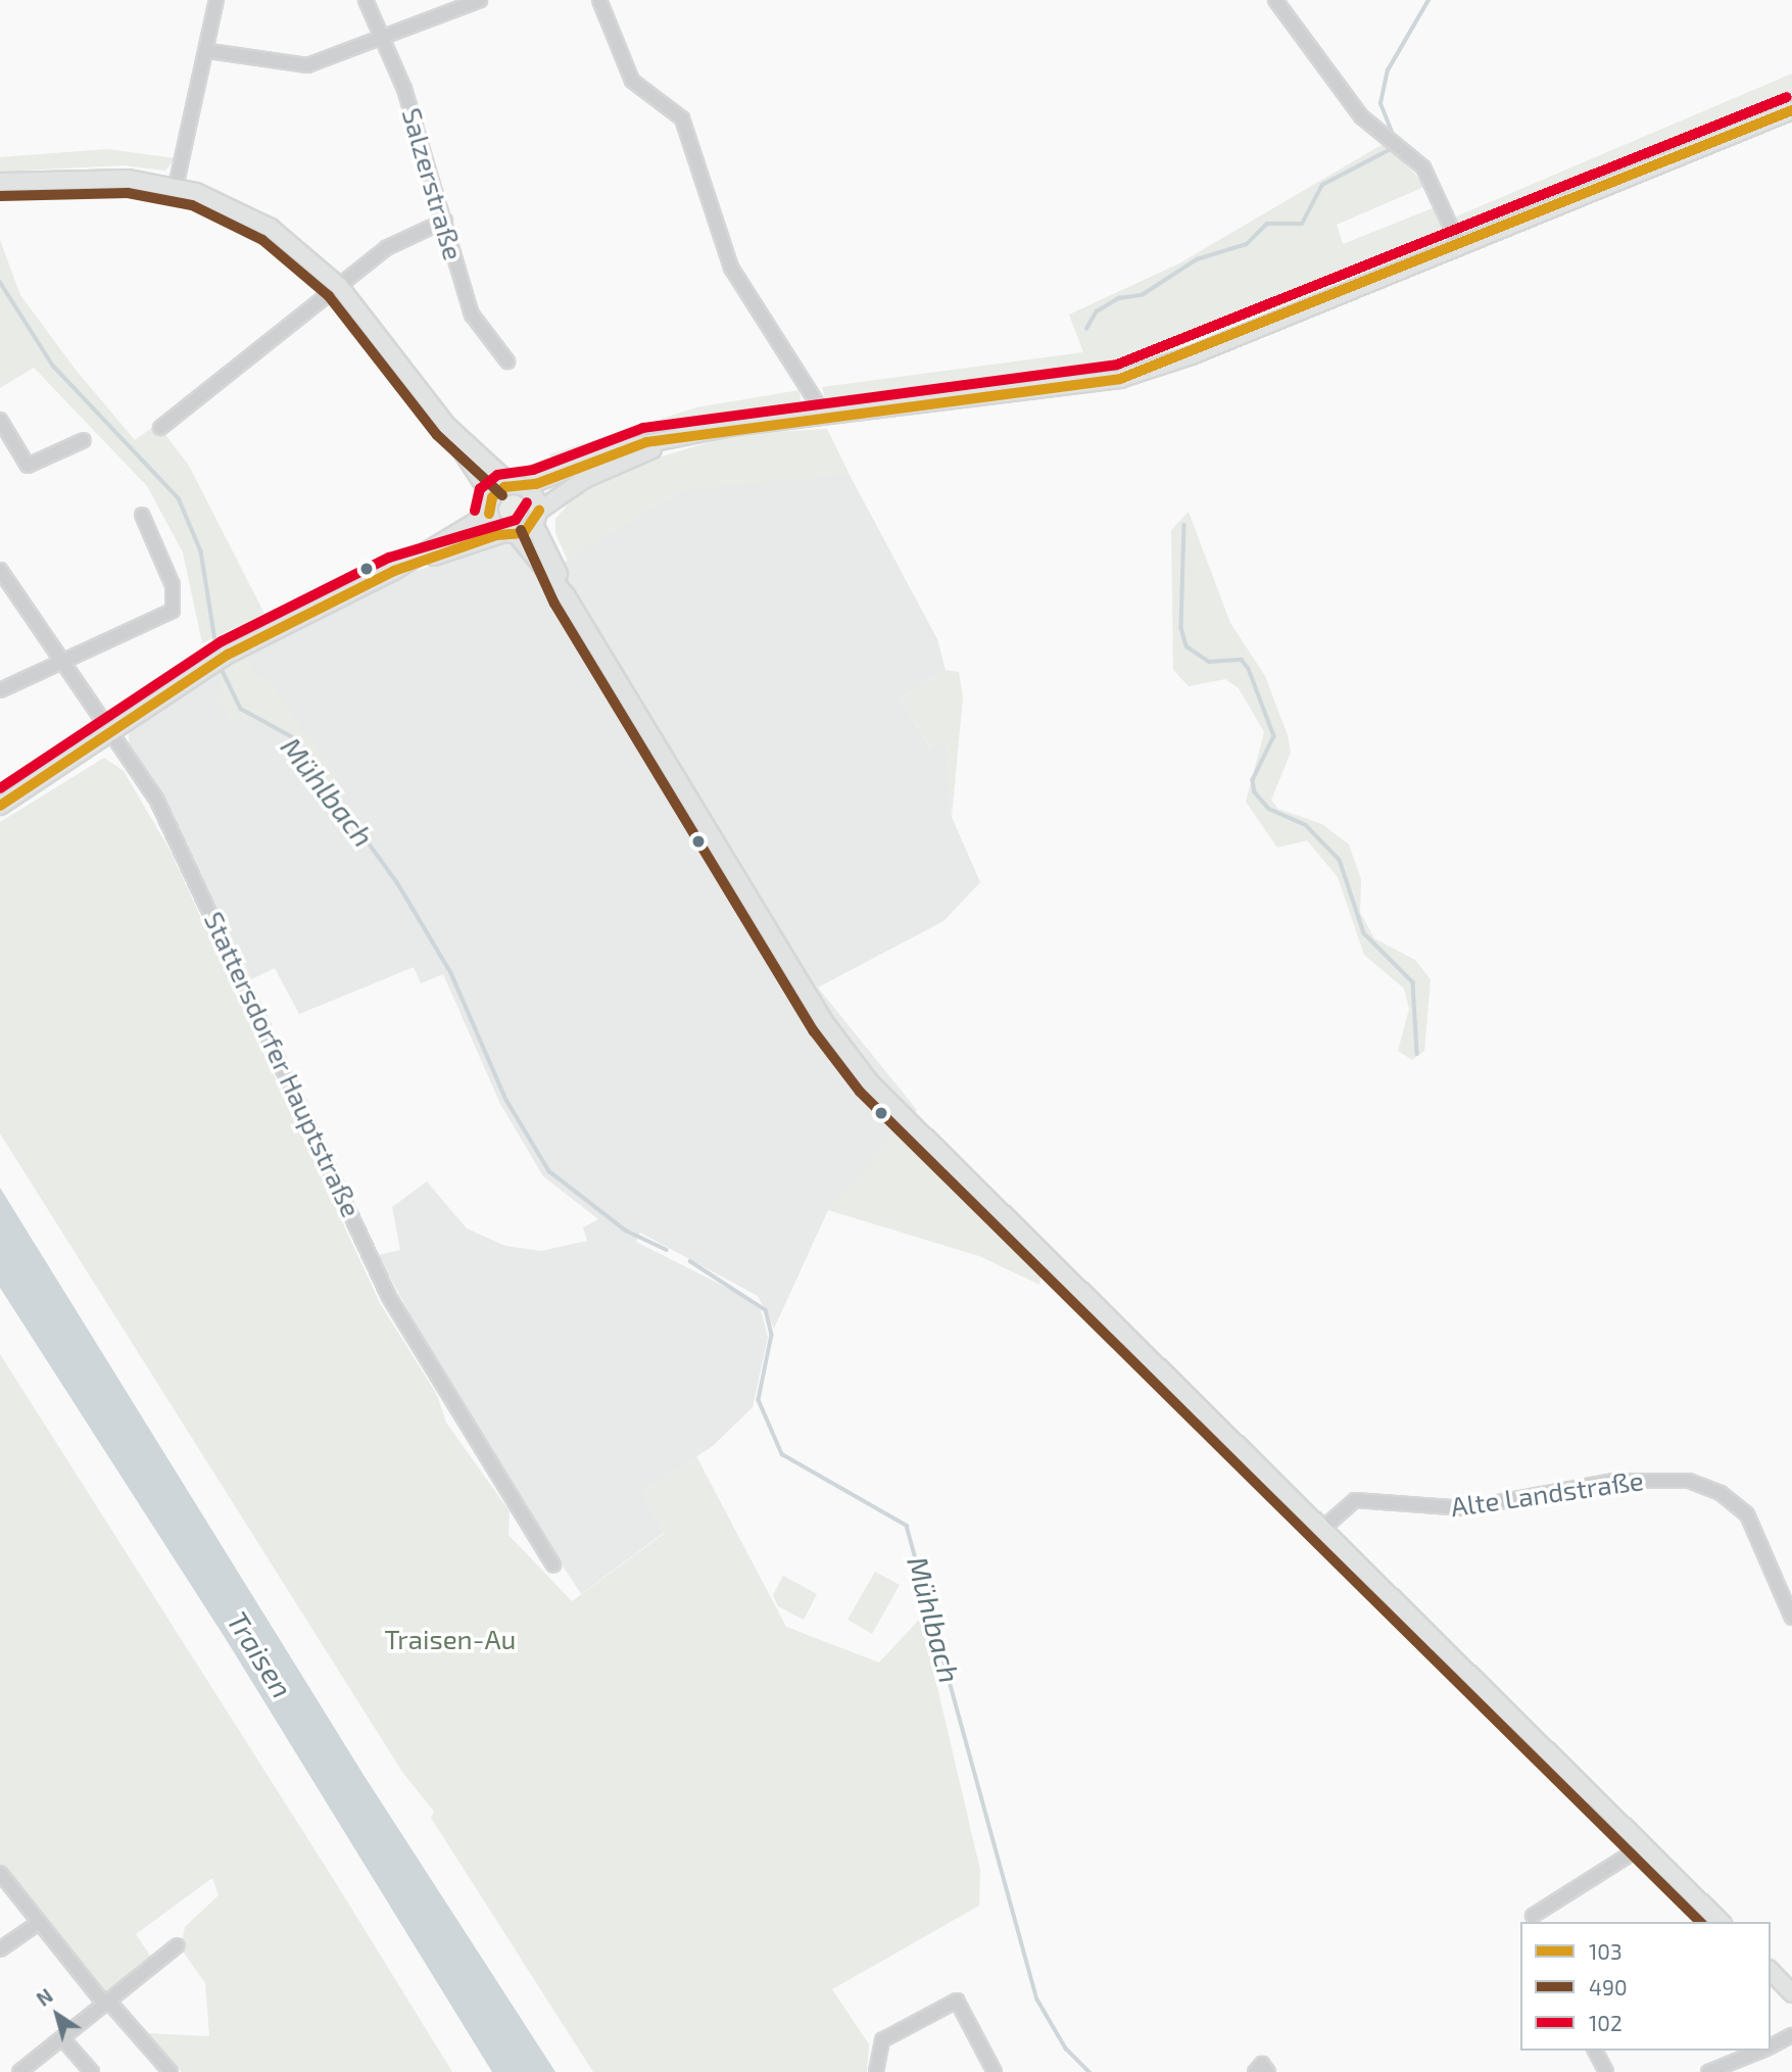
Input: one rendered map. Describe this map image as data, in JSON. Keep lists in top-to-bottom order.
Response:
{
  "streets": {
    "street": ["Salzerstraße", "Stattersdorfer Hauptstraße", "Alte Landstraße"]
  },
  "water": ["Mühlbach", "Traisen"],
  "parks": ["Traisen-Au"],
  "lines": ["transit line 102", "transit line 103", "transit line 490"],
  "legend": ["103", "490", "102"],
  "north": "top left"
}
